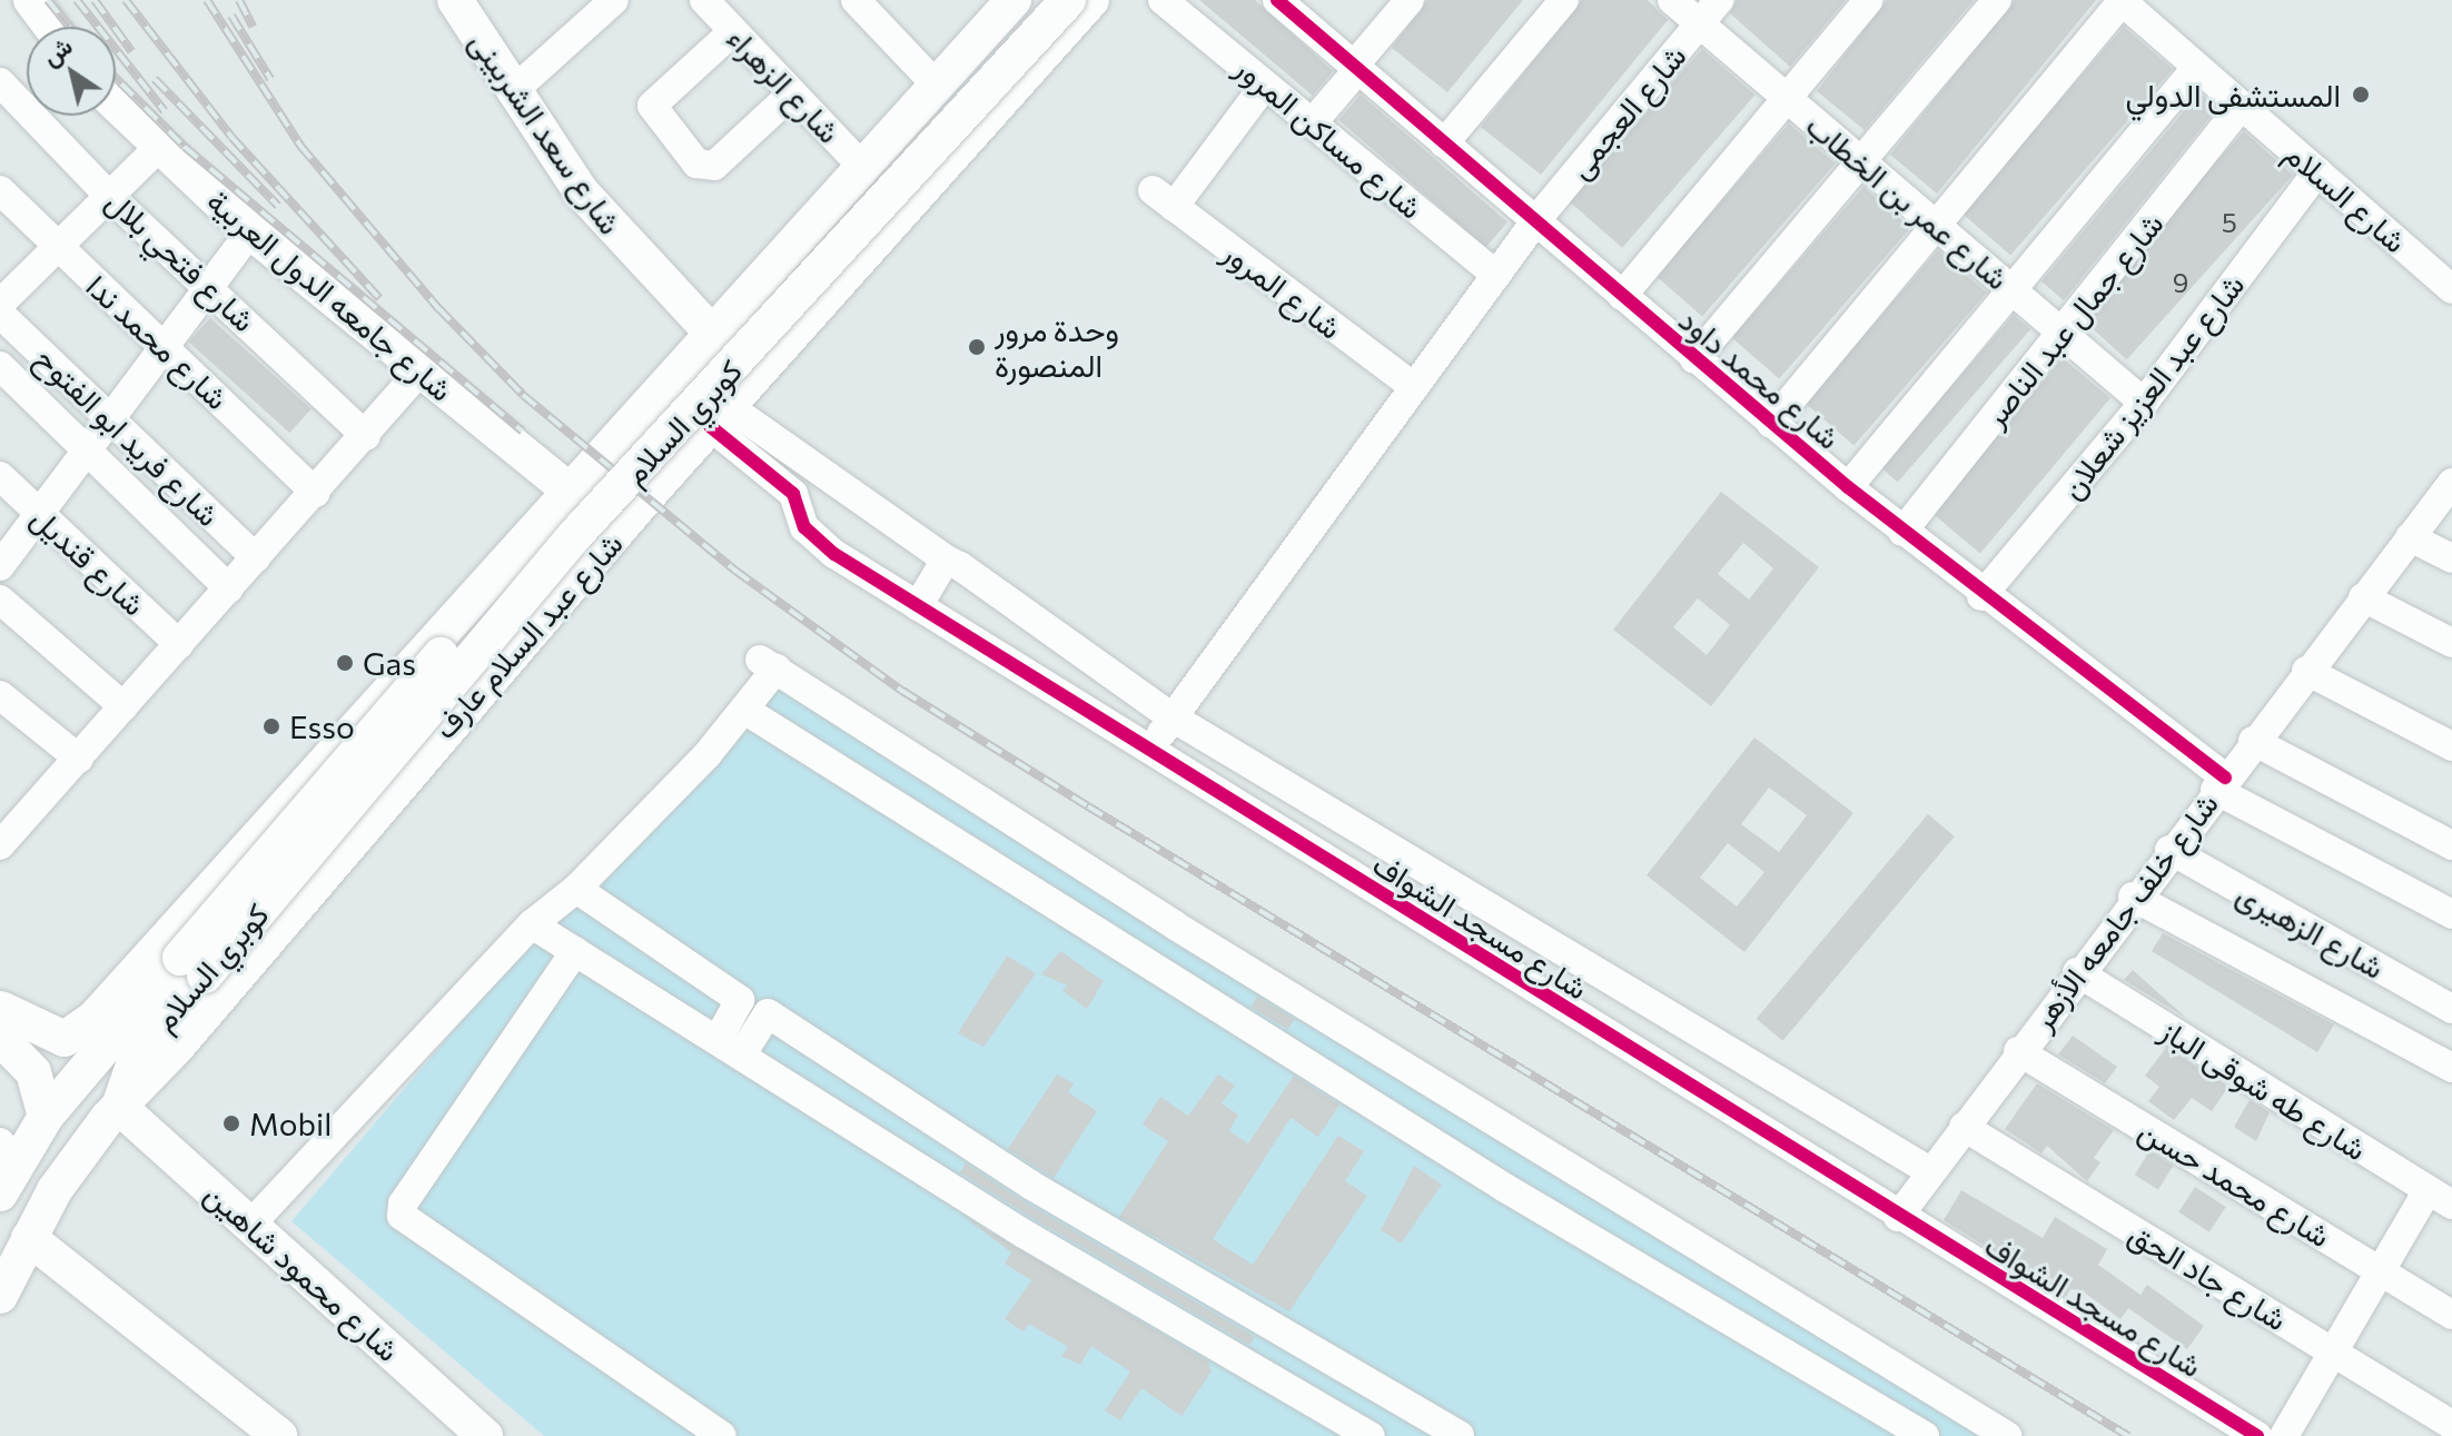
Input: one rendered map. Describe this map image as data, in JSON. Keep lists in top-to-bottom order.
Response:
{
  "streets": {
    "main road": [
      "شارع سعد الشربينى",
      "شارع جامعه الدول العربية",
      "كوبري السلام",
      "شارع عبد السلام عارف",
      "شارع محمود شاهين"
    ],
    "street": [
      "شارع الزهراء",
      "شارع العجمى",
      "شارع مساكن المرور",
      "شارع السلام",
      "شارع عمر بن الخطاب",
      "شارع فتحي بلال",
      "شارع المرور",
      "شارع جمال عبد الناصر",
      "شارع محمد ندا",
      "شارع محمد داود",
      "شارع عبد العزيز شعلان",
      "شارع فريد ابو الفتوح",
      "شارع قنديل",
      "شارع خلف جامعه الأزهر",
      "شارع مسجد الشواف",
      "شارع الزهيرى",
      "شارع طه شوقى الباز",
      "شارع محمد حسن",
      "شارع جاد الحق"
    ]
  },
  "crossings": [
    ["شارع الزهراء", "شارع عبد السلام عارف"],
    ["شارع العجمى", "شارع مساكن المرور"],
    ["شارع العجمى", "شارع عمر بن الخطاب"],
    ["شارع العجمى", "شارع المرور"],
    ["شارع العجمى", "شارع محمد داود"],
    ["شارع العجمى", "شارع مسجد الشواف"],
    ["شارع سعد الشربينى", "شارع عبد السلام عارف"],
    ["شارع مساكن المرور", "شارع المرور"],
    ["شارع السلام", "شارع جمال عبد الناصر"],
    ["شارع السلام", "شارع عبد العزيز شعلان"],
    ["شارع عمر بن الخطاب", "شارع جمال عبد الناصر"],
    ["شارع عمر بن الخطاب", "شارع عبد العزيز شعلان"],
    ["شارع جامعه الدول العربية", "شارع عبد السلام عارف"],
    ["شارع جمال عبد الناصر", "شارع محمد داود"],
    ["شارع محمد داود", "شارع عبد العزيز شعلان"],
    ["شارع محمد داود", "شارع خلف جامعه الأزهر"],
    ["كوبري السلام", "شارع عبد السلام عارف"],
    ["كوبري السلام", "شارع محمود شاهين"],
    ["شارع عبد السلام عارف", "شارع مسجد الشواف"],
    ["شارع عبد السلام عارف", "شارع محمود شاهين"],
    ["شارع خلف جامعه الأزهر", "شارع مسجد الشواف"],
    ["شارع خلف جامعه الأزهر", "شارع الزهيرى"],
    ["شارع خلف جامعه الأزهر", "شارع طه شوقى الباز"],
    ["شارع خلف جامعه الأزهر", "شارع محمد حسن"],
    ["شارع خلف جامعه الأزهر", "شارع جاد الحق"]
  ],
  "places": [
    "المستشفى الدولي",
    "وحدة مرور المنصورة",
    "Gas",
    "Esso",
    "Mobil"
  ],
  "house_numbers": ["5", "9"],
  "north": "top left"
}
